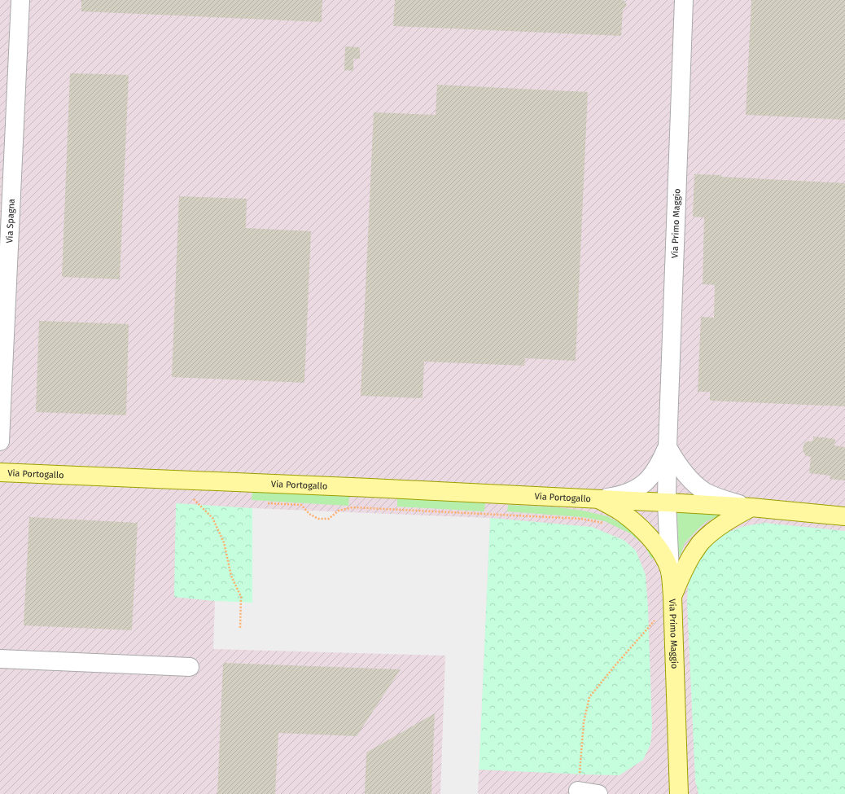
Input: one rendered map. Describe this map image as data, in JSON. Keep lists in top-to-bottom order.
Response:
{
  "streets": {
    "main road": ["Via Primo Maggio", "Via Portogallo"],
    "street": ["Via Spagna"]
  },
  "crossings": [
    ["Via Primo Maggio", "Via Portogallo"]
  ]
}
